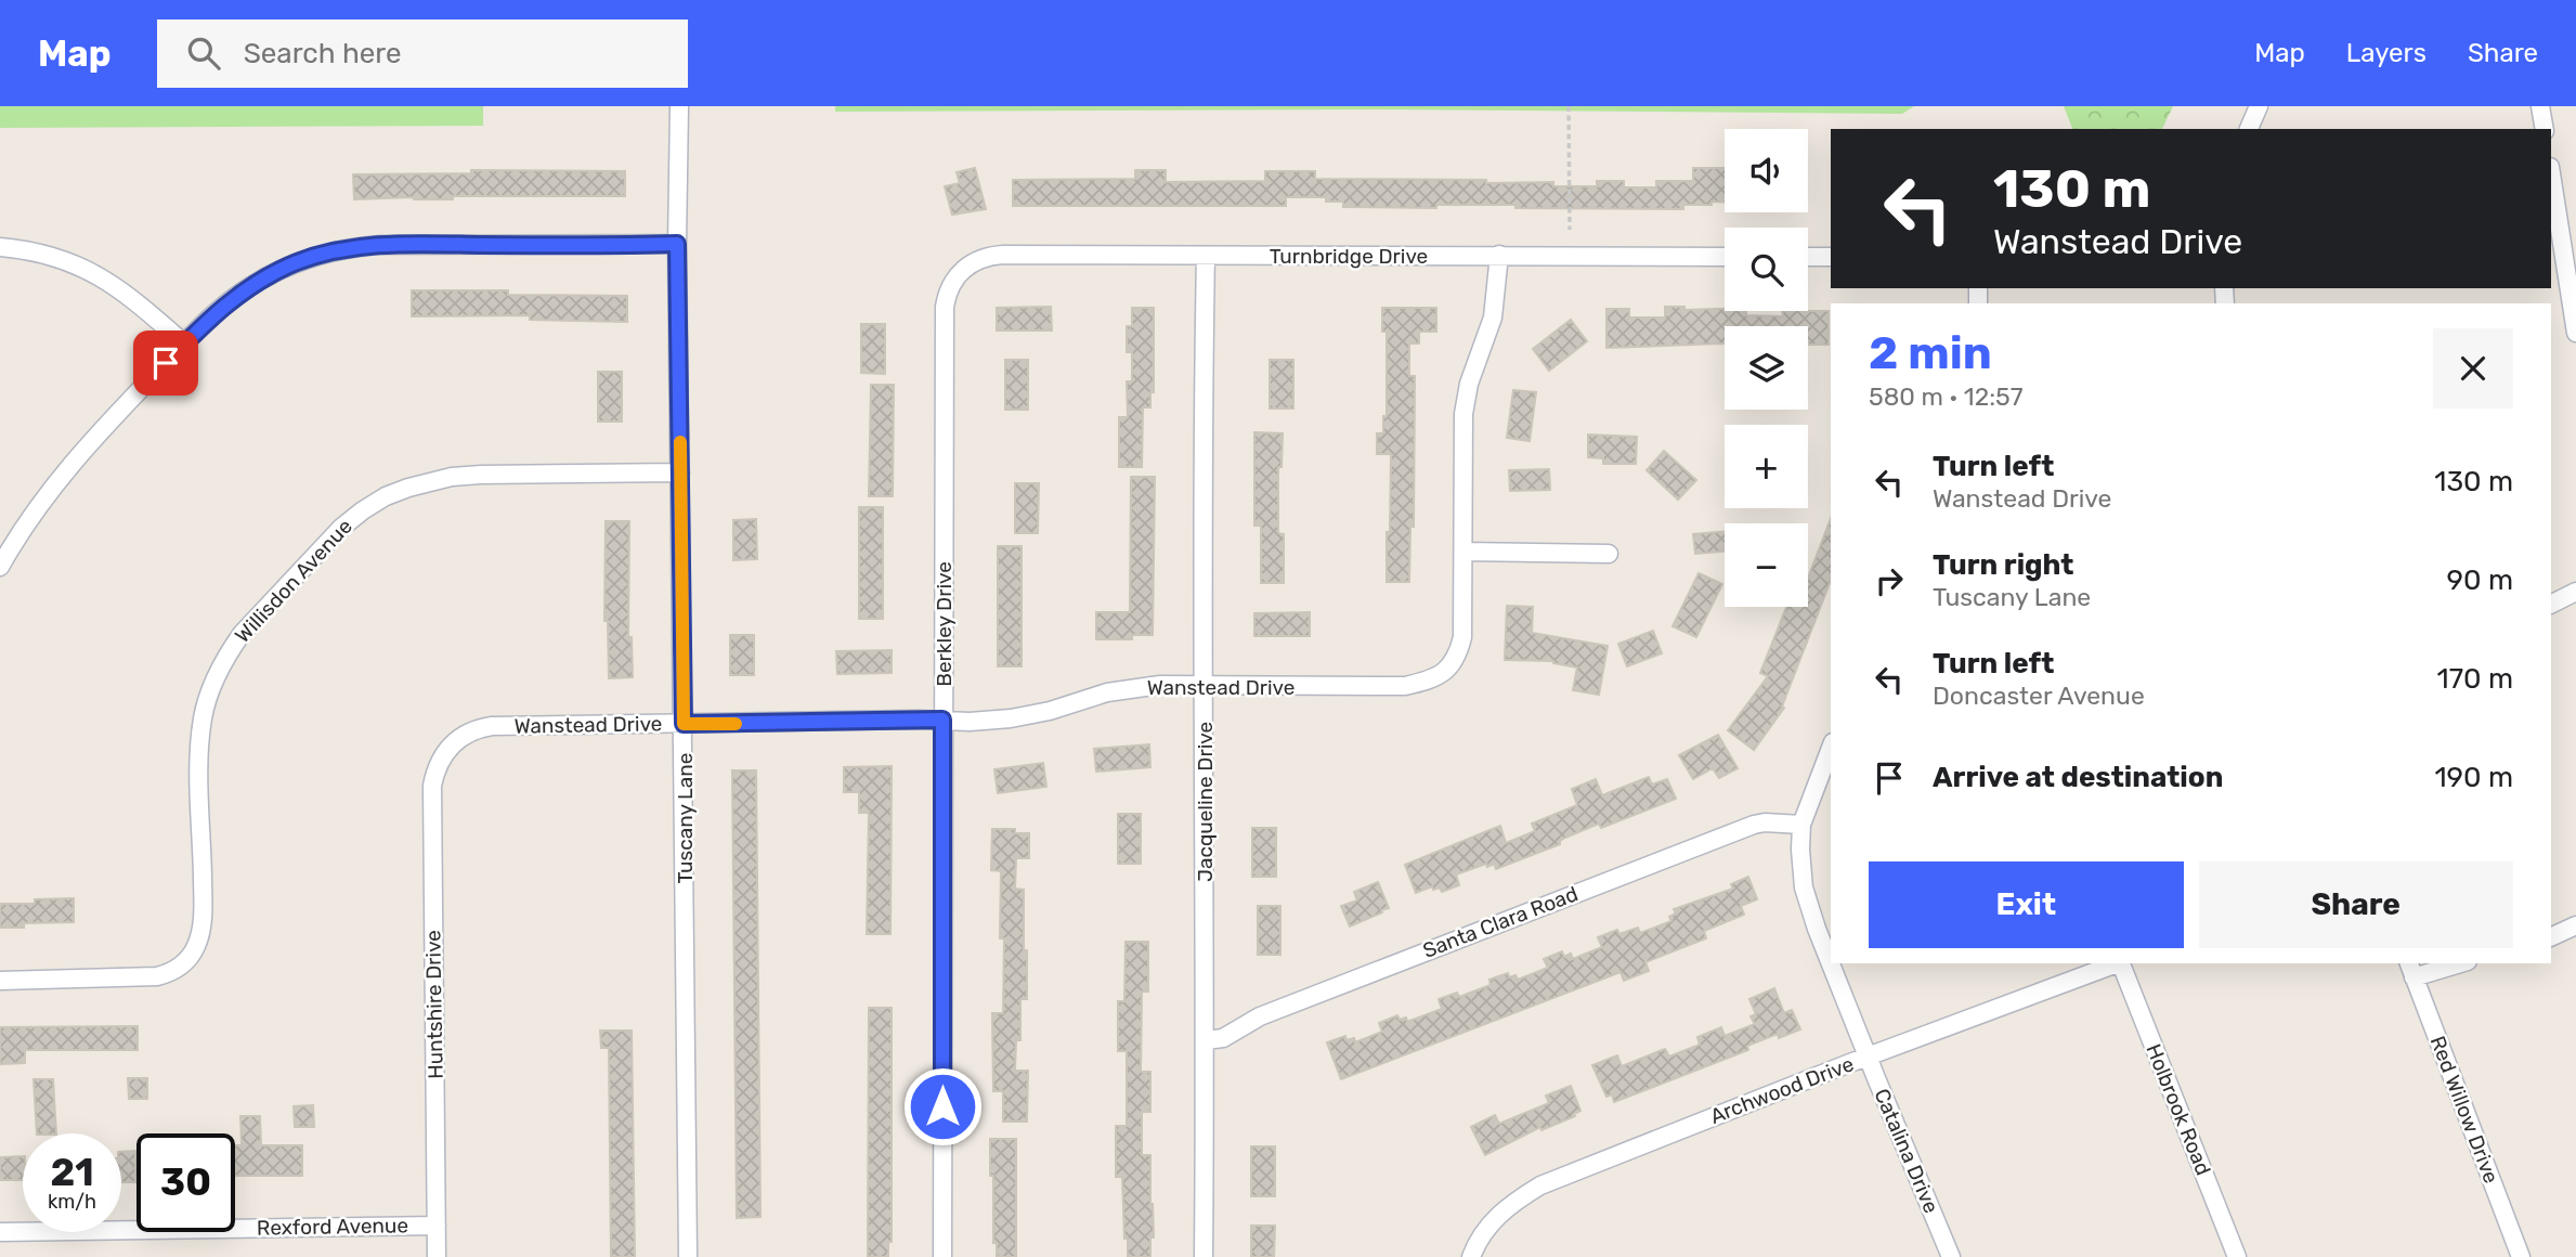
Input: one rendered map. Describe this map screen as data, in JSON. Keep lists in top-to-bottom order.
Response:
{
  "streets": {
    "street": [
      "Turnbridge Drive",
      "Willisdon Avenue",
      "Berkley Drive",
      "Wanstead Drive",
      "Jacqueline Drive",
      "Tuscany Lane",
      "Santa Clara Road",
      "Huntshire Drive",
      "Archwood Drive",
      "Holbrook Road",
      "Red Willow Drive",
      "Catalina Drive",
      "Rexford Avenue"
    ]
  },
  "crossings": [
    ["Turnbridge Drive", "Berkley Drive"],
    ["Turnbridge Drive", "Wanstead Drive"],
    ["Turnbridge Drive", "Jacqueline Drive"],
    ["Willisdon Avenue", "Tuscany Lane"],
    ["Berkley Drive", "Wanstead Drive"],
    ["Wanstead Drive", "Jacqueline Drive"],
    ["Wanstead Drive", "Tuscany Lane"],
    ["Wanstead Drive", "Huntshire Drive"],
    ["Jacqueline Drive", "Santa Clara Road"],
    ["Santa Clara Road", "Catalina Drive"],
    ["Huntshire Drive", "Rexford Avenue"],
    ["Archwood Drive", "Catalina Drive"]
  ],
  "page": {
    "header": "Map",
    "search": "Search here",
    "nav": ["Map", "Layers", "Share"],
    "map_buttons": ["+", "−"],
    "turn": ["130 m", "Wanstead Drive"],
    "heading": ["2 min", "580 m · 12:57"],
    "list": [
      {
        "name": "Turn left",
        "note": "Wanstead Drive",
        "value": "130 m"
      },
      {
        "name": "Turn right",
        "note": "Tuscany Lane",
        "value": "90 m"
      },
      {
        "name": "Turn left",
        "note": "Doncaster Avenue",
        "value": "170 m"
      },
      {
        "name": "Arrive at destination",
        "value": "190 m"
      }
    ],
    "buttons": ["Exit", "Share"],
    "speed": "21 km/h",
    "limit": "30"
  }
}
